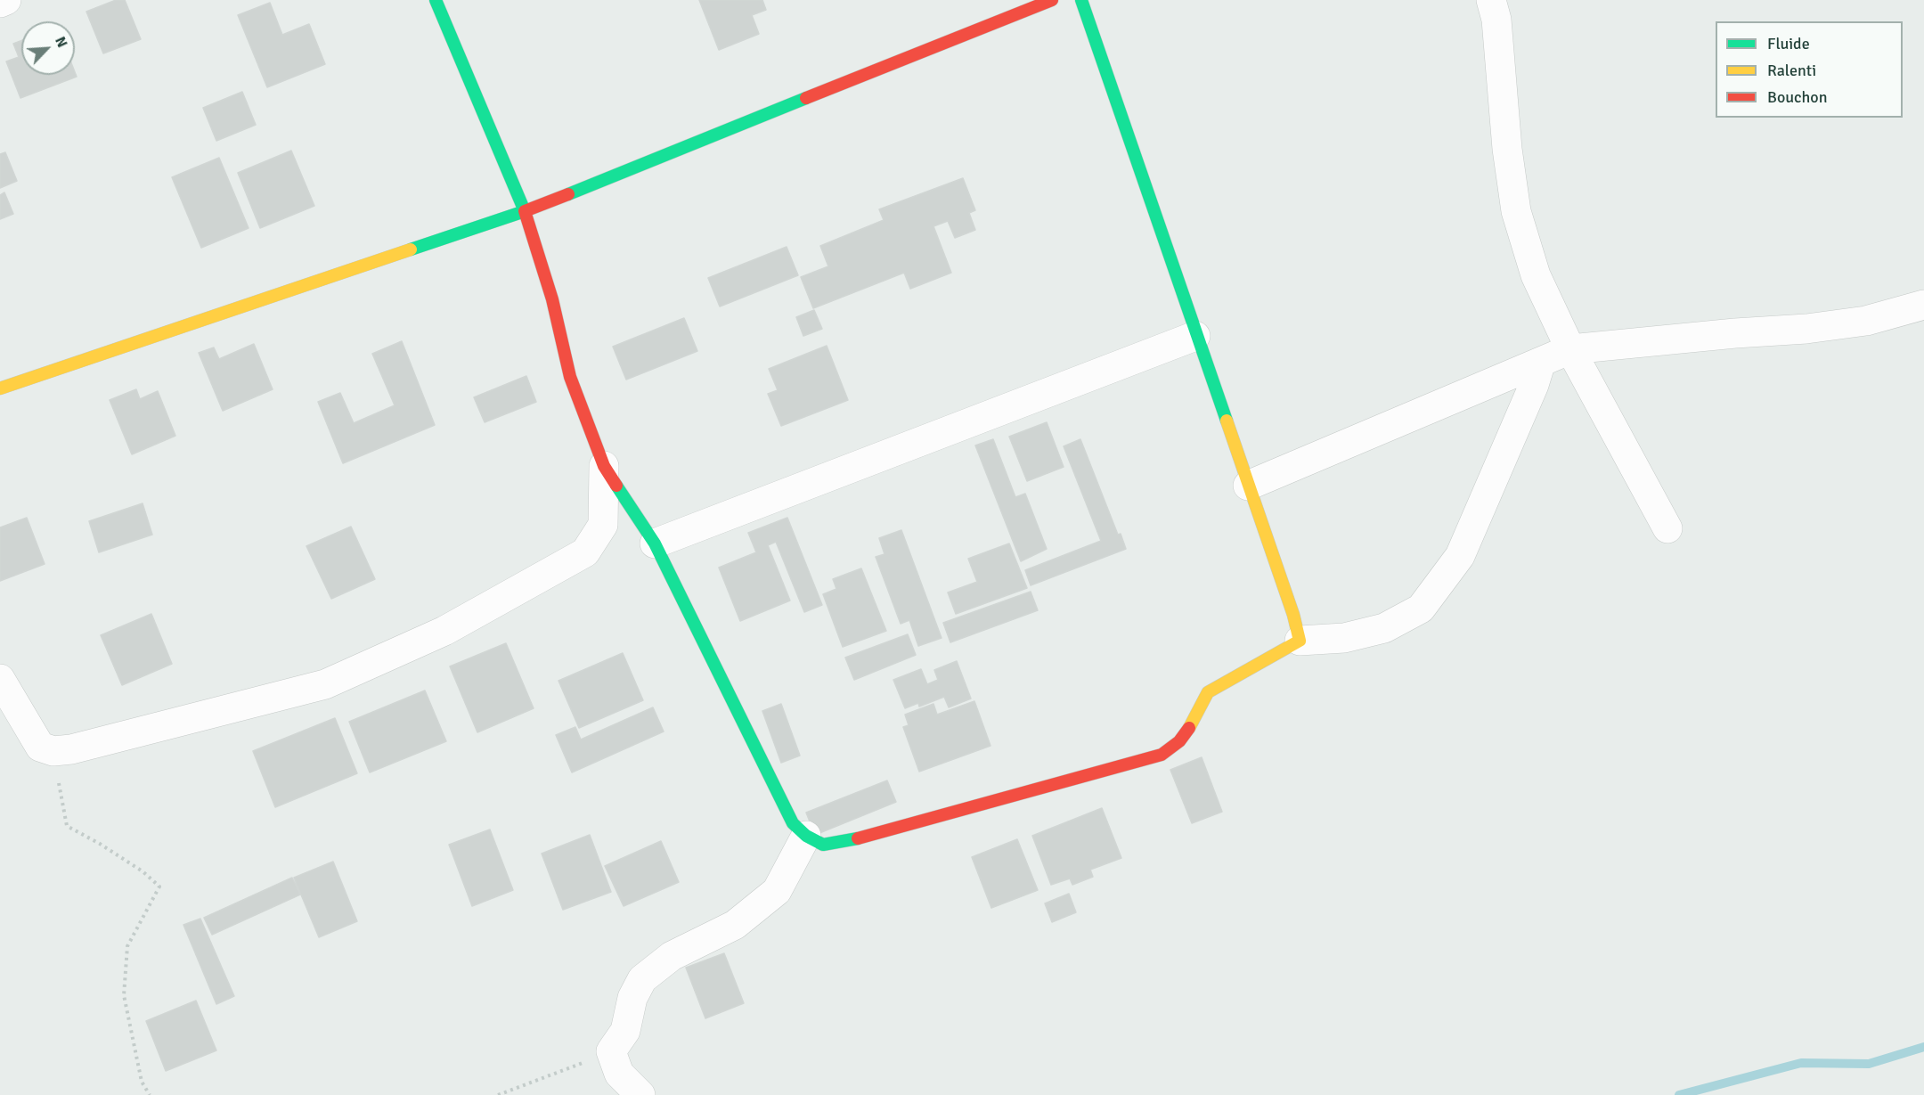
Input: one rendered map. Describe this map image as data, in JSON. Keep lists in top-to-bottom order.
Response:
{
  "legend": ["Fluide", "Ralenti", "Bouchon"],
  "north": "top right"
}
